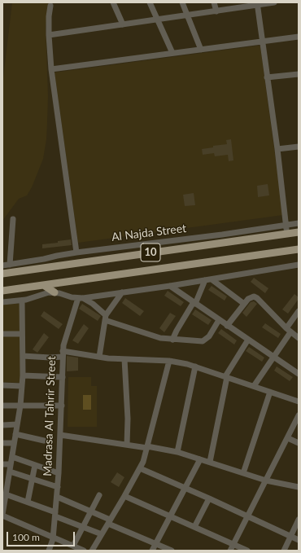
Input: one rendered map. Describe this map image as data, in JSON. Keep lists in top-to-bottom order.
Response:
{
  "streets": {
    "main road": ["10"],
    "street": ["Al Najda Street", "Madrasa Al Tahrir Street"]
  },
  "scale_bar": "100 m"
}
